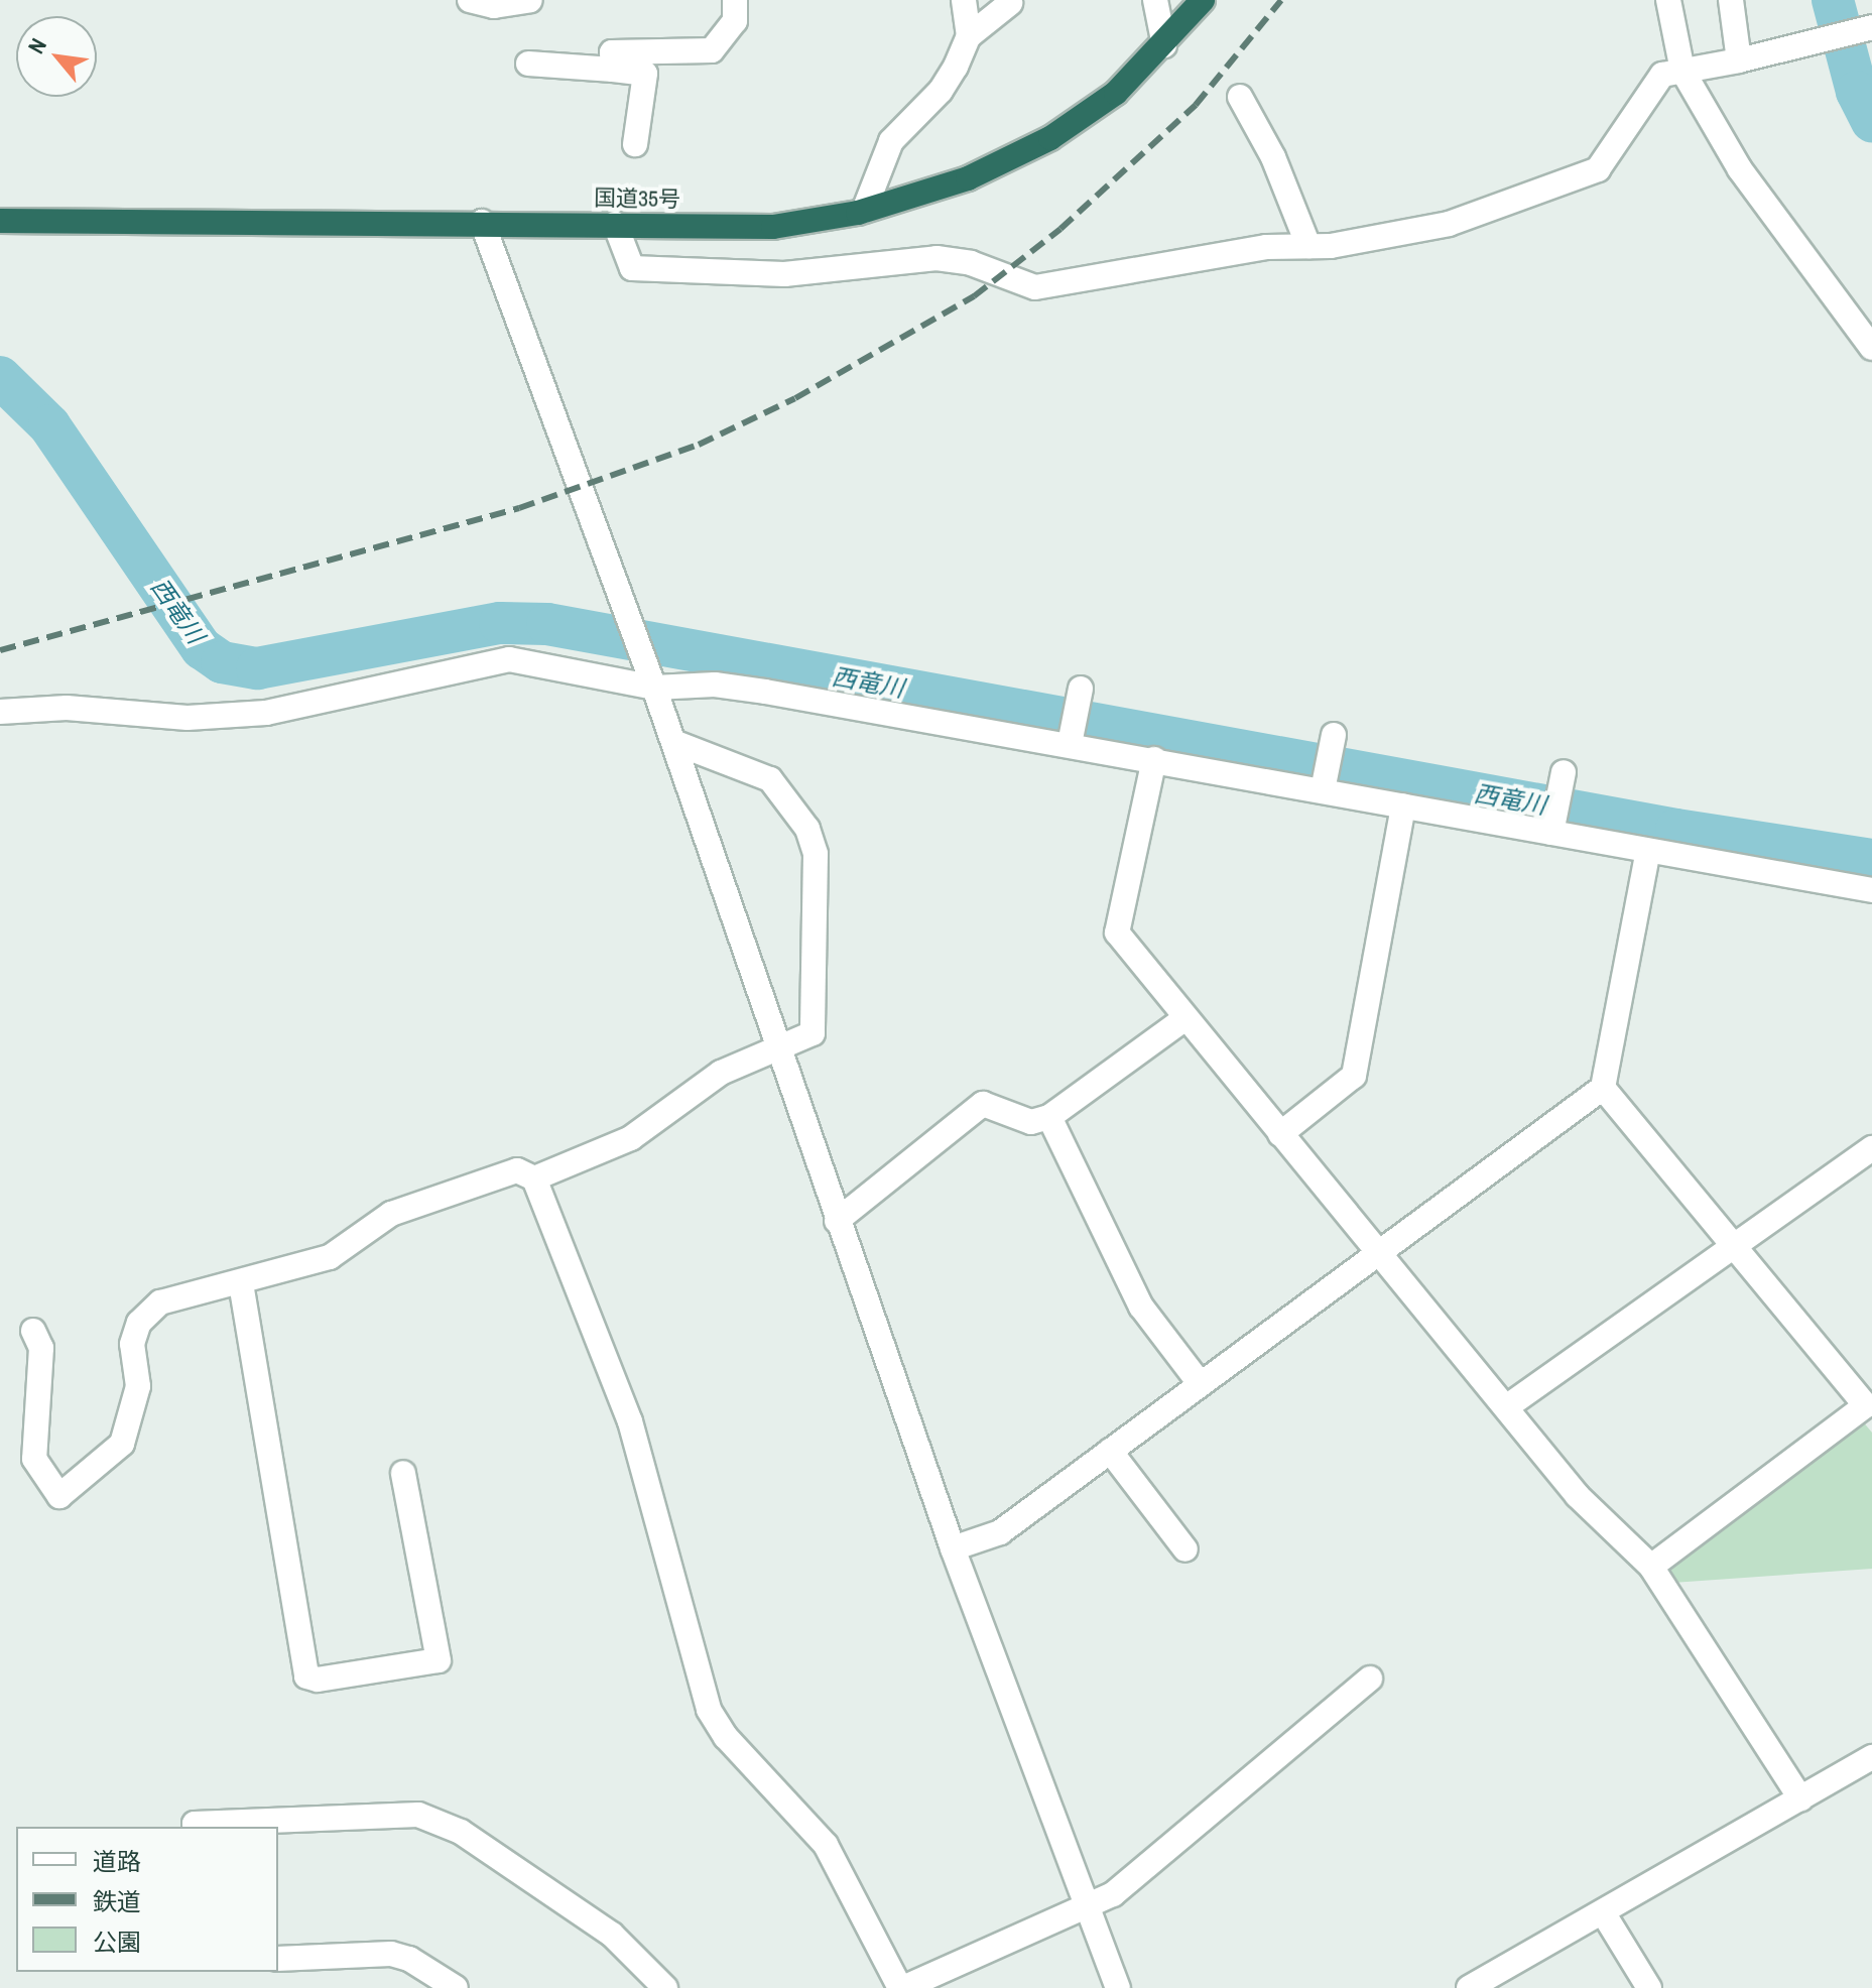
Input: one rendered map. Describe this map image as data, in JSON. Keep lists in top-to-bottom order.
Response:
{
  "streets": {
    "highway": ["国道35号"]
  },
  "water": ["西竜川"],
  "legend": ["道路", "鉄道", "公園"],
  "north": "top left"
}
